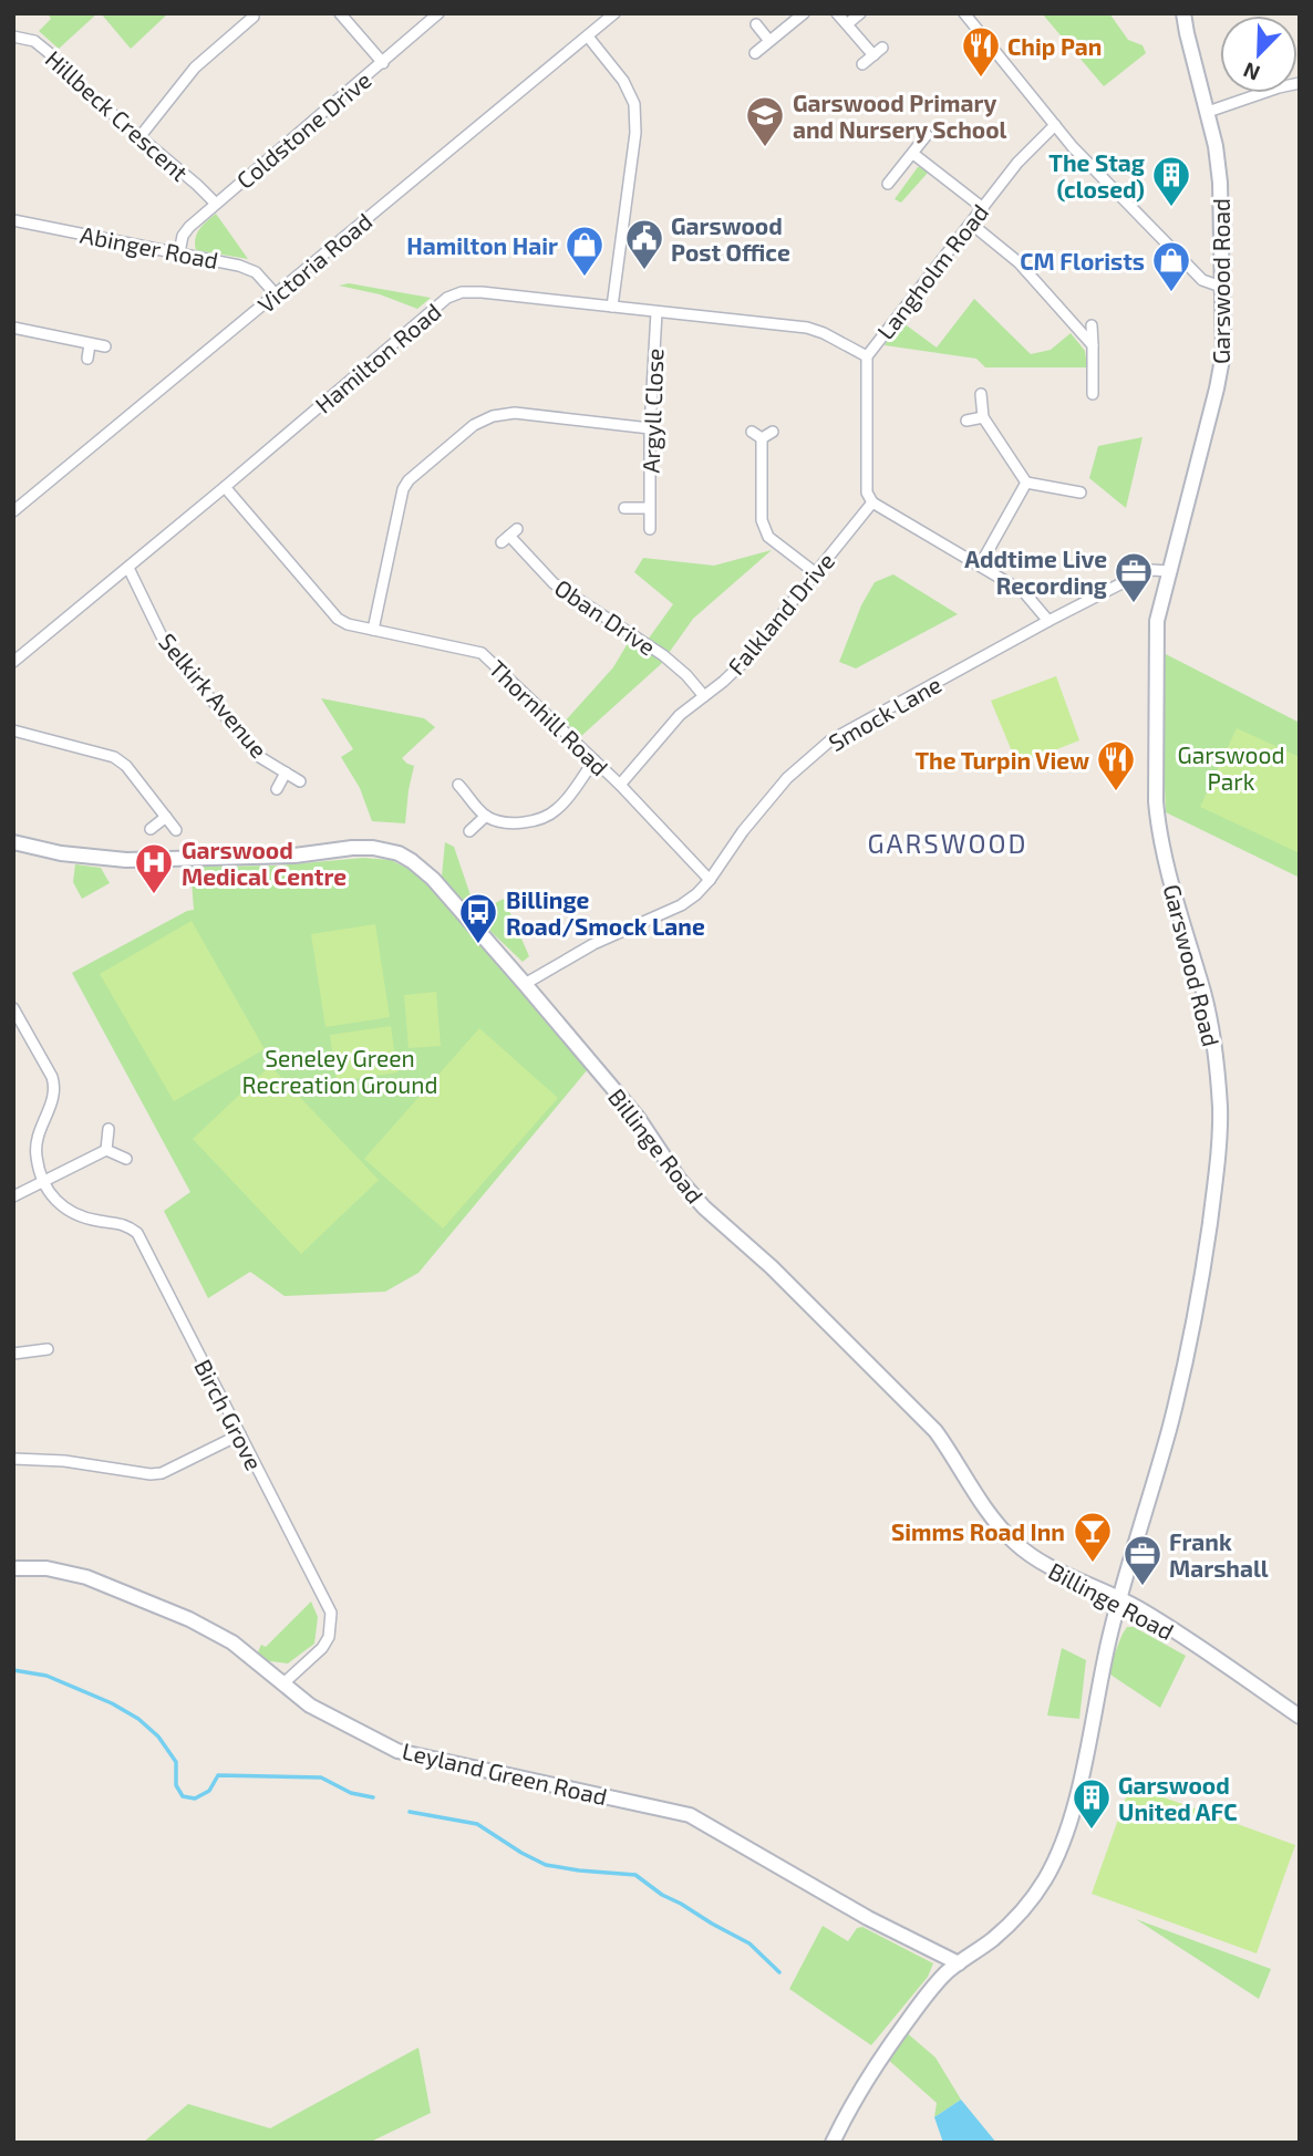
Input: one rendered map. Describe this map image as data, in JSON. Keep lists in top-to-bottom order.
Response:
{
  "streets": {
    "street": [
      "Hillbeck Crescent",
      "Coldstone Drive",
      "Abinger Road",
      "Victoria Road",
      "Langholm Road",
      "Garswood Road",
      "Hamilton Road",
      "Argyll Close",
      "Falkland Drive",
      "Oban Drive",
      "Selkirk Avenue",
      "Smock Lane",
      "Thornhill Road",
      "Billinge Road",
      "Birch Grove",
      "Leyland Green Road"
    ]
  },
  "crossings": [
    ["Hillbeck Crescent", "Coldstone Drive"],
    ["Coldstone Drive", "Abinger Road"],
    ["Abinger Road", "Victoria Road"],
    ["Langholm Road", "Hamilton Road"],
    ["Langholm Road", "Falkland Drive"],
    ["Garswood Road", "Smock Lane"],
    ["Garswood Road", "Billinge Road"],
    ["Garswood Road", "Leyland Green Road"],
    ["Hamilton Road", "Argyll Close"],
    ["Hamilton Road", "Selkirk Avenue"],
    ["Hamilton Road", "Thornhill Road"],
    ["Falkland Drive", "Oban Drive"],
    ["Falkland Drive", "Thornhill Road"],
    ["Smock Lane", "Thornhill Road"],
    ["Smock Lane", "Billinge Road"],
    ["Birch Grove", "Leyland Green Road"]
  ],
  "districts": ["GARSWOOD"],
  "parks": ["Garswood Park", "Seneley Green Recreation Ground"],
  "places": {
    "restaurant": ["Chip Pan", "The Turpin View"],
    "school or university": ["Garswood Primary and Nursery School"],
    "building": ["The Stag (closed)", "Garswood United AFC"],
    "public building": ["Garswood Post Office"],
    "shop": ["Hamilton Hair", "CM Florists"],
    "office": ["Addtime Live Recording", "Frank Marshall"],
    "hospital": ["Garswood Medical Centre"],
    "bus stop": ["Billinge Road/Smock Lane"],
    "bar": ["Simms Road Inn"]
  },
  "north": "bottom left"
}
